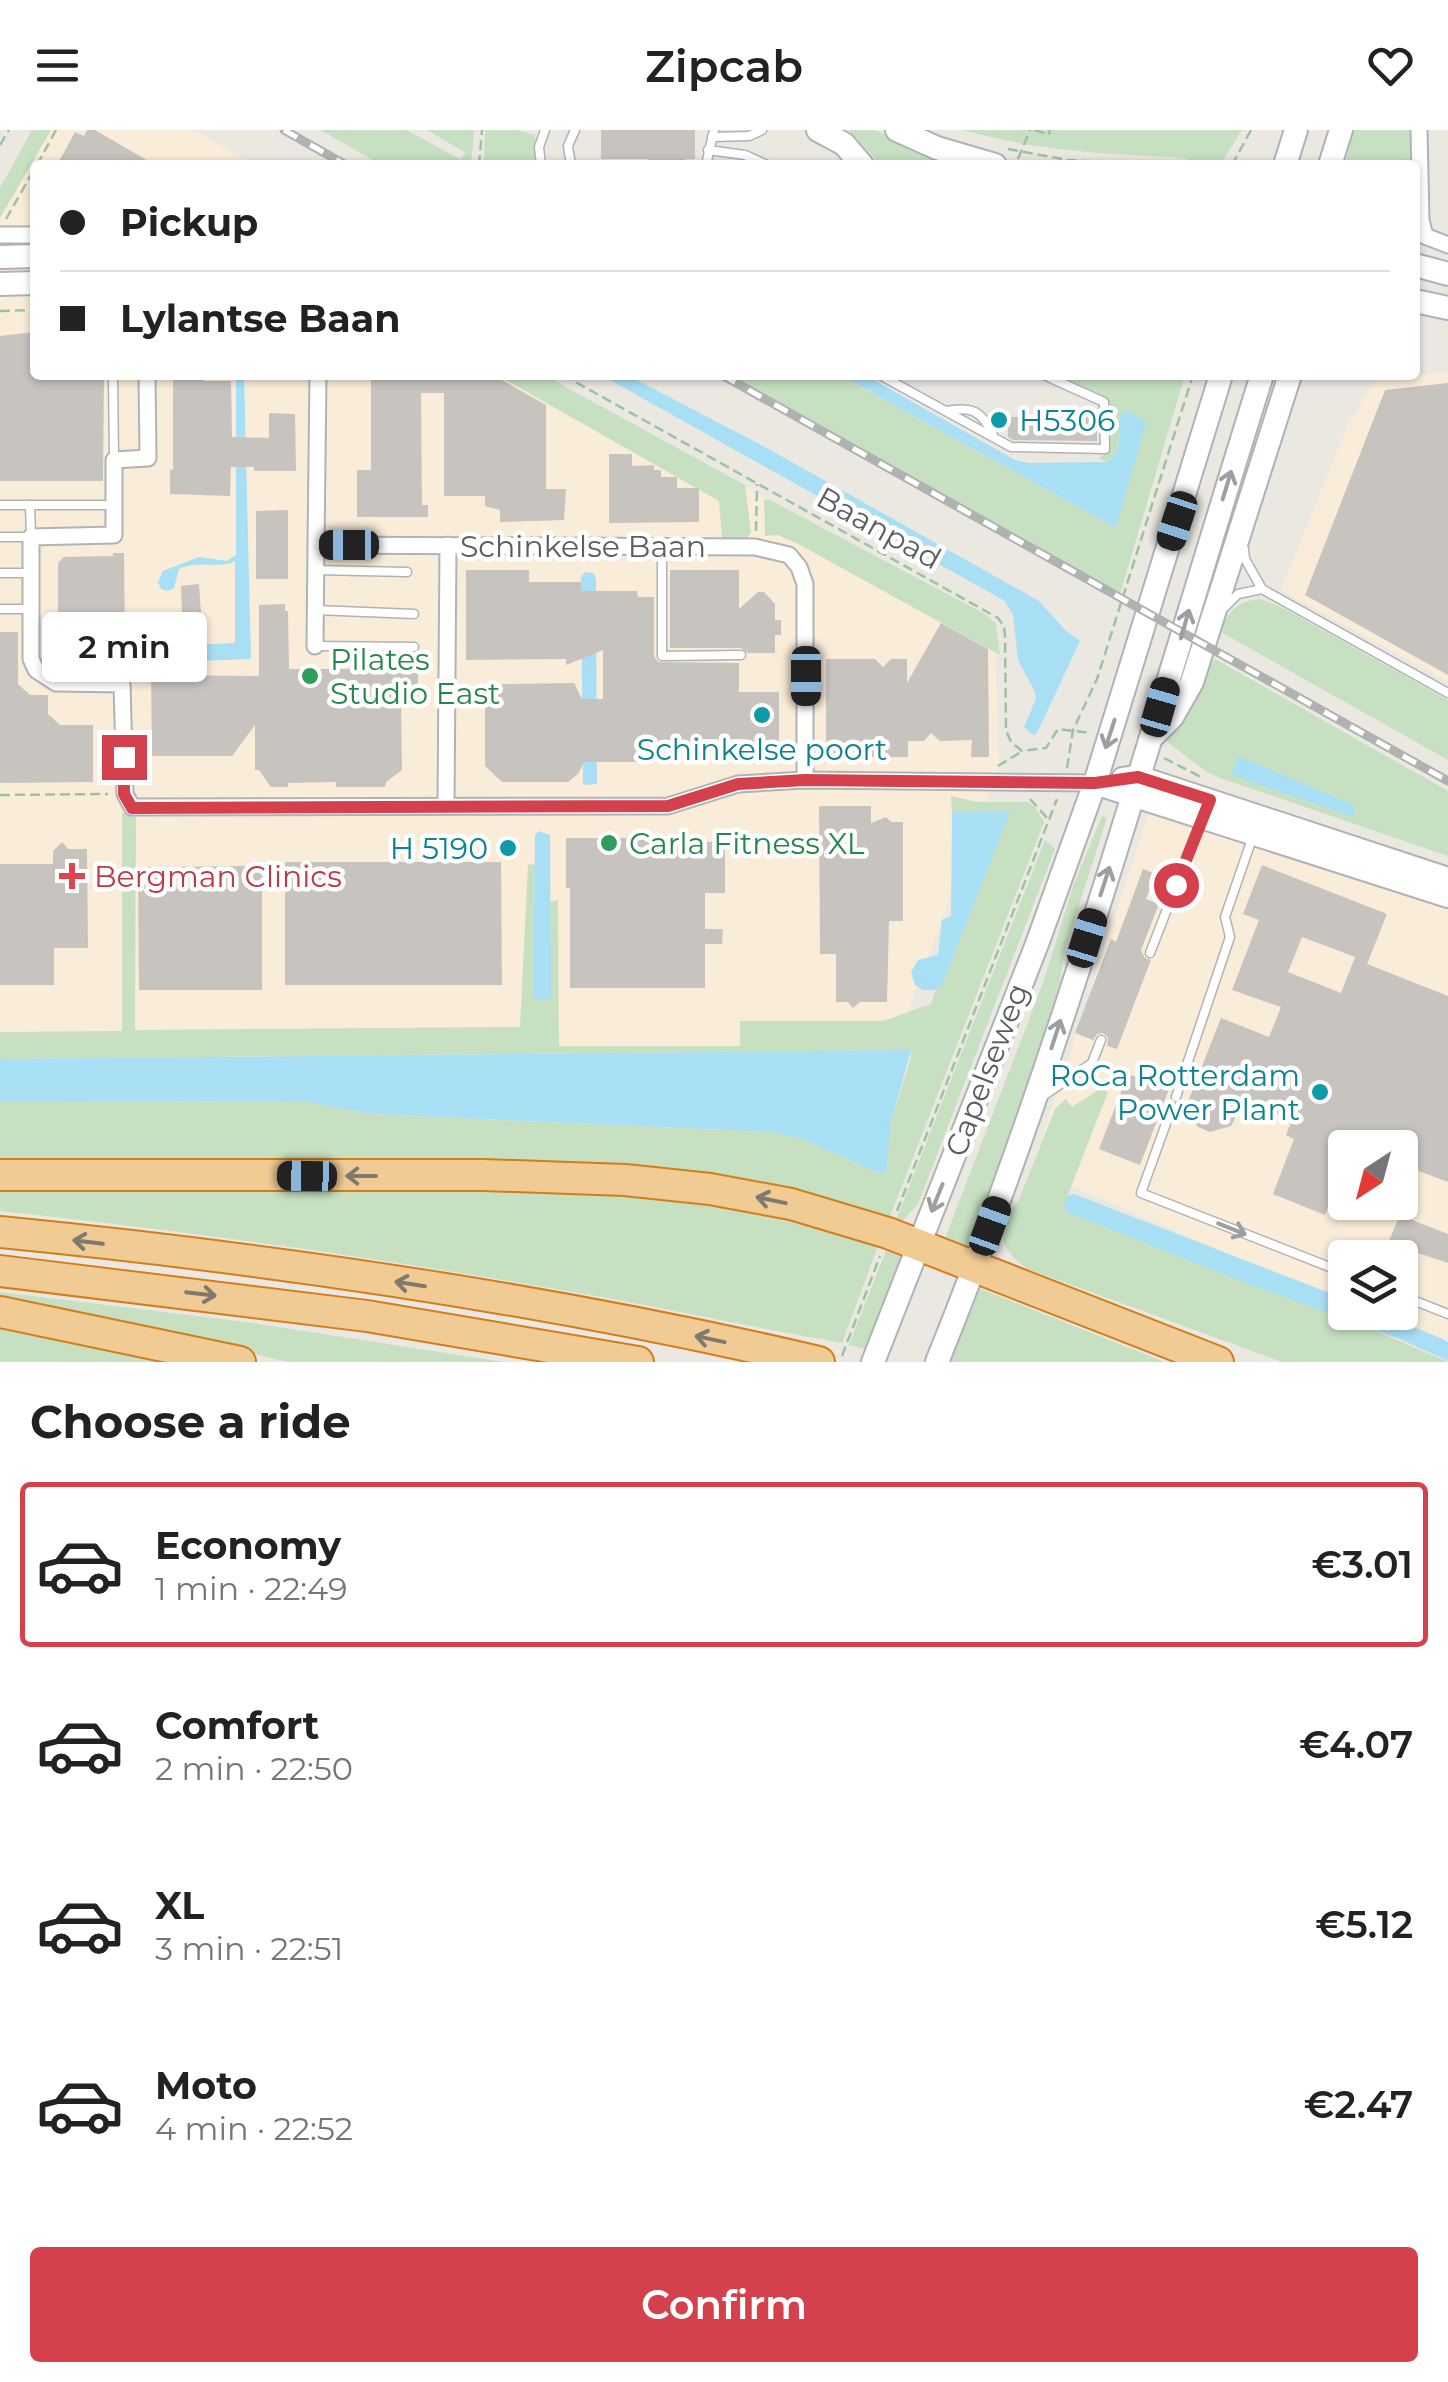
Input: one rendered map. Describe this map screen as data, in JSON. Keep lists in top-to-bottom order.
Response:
{
  "streets": {
    "main road": ["Capelseweg"],
    "street": ["Schinkelse Baan"],
    "path": ["Baanpad"]
  },
  "places": {
    "other": [
      "H5306",
      "Pilates Studio East",
      "Schinkelse poort",
      "Carla Fitness XL",
      "H 5190",
      "RoCa Rotterdam Power Plant"
    ],
    "health": ["Bergman Clinics"]
  },
  "north": "bottom left",
  "page": {
    "header": "Zipcab",
    "banner": ["Pickup", "Lylantse Baan"],
    "bubble": "2 min",
    "heading": "Choose a ride",
    "list": [
      {
        "name": "Economy",
        "note": "1 min · 22:49",
        "value": "€3.01"
      },
      {
        "name": "Comfort",
        "note": "2 min · 22:50",
        "value": "€4.07"
      },
      {
        "name": "XL",
        "note": "3 min · 22:51",
        "value": "€5.12"
      },
      {
        "name": "Moto",
        "note": "4 min · 22:52",
        "value": "€2.47"
      }
    ],
    "buttons": "Confirm"
  }
}
